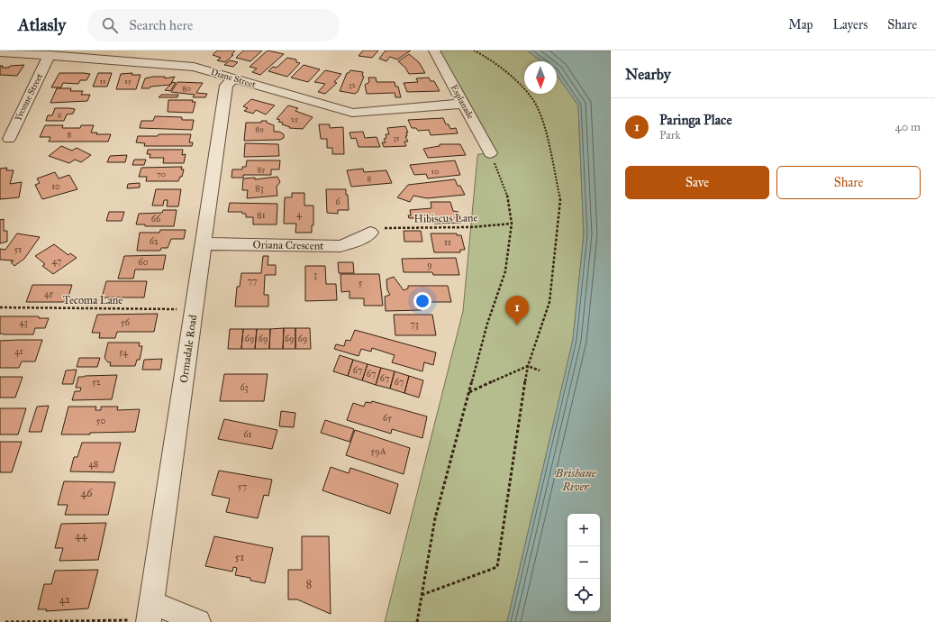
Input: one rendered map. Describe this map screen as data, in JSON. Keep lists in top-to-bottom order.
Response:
{
  "streets": {
    "street": [
      "Diane Street",
      "Yvonne Street",
      "Esplanade",
      "Oriana Crescent",
      "Ormadale Road"
    ],
    "path": ["Hibiscus Lane", "Tecoma Lane"]
  },
  "crossings": [
    ["Diane Street", "Yvonne Street"],
    ["Diane Street", "Esplanade"],
    ["Diane Street", "Ormadale Road"],
    ["Hibiscus Lane", "Oriana Crescent"],
    ["Oriana Crescent", "Ormadale Road"]
  ],
  "water": ["Brisbane River"],
  "house_numbers": [
    "11",
    "15",
    "32",
    "80",
    "6",
    "25",
    "89",
    "8",
    "31",
    "85",
    "10",
    "70",
    "8",
    "10",
    "83",
    "6",
    "4",
    "81",
    "66",
    "62",
    "11",
    "51",
    "47",
    "60",
    "9",
    "3",
    "77",
    "5",
    "45",
    "43",
    "56",
    "73",
    "69",
    "69",
    "69",
    "69",
    "41",
    "54",
    "67",
    "67",
    "67",
    "52",
    "67",
    "63",
    "65",
    "50",
    "61",
    "59A",
    "48",
    "57",
    "46",
    "44",
    "51",
    "8",
    "42"
  ],
  "north": "bottom",
  "page": {
    "header": "Atlasly",
    "search": "Search here",
    "nav": ["Map", "Layers", "Share"],
    "heading": "Nearby",
    "list": [
      {
        "mark": "1",
        "name": "Paringa Place",
        "note": "Park",
        "value": "40 m"
      }
    ],
    "buttons": ["Save", "Share"],
    "pins": "1",
    "map_buttons": ["+", "−"]
  }
}
